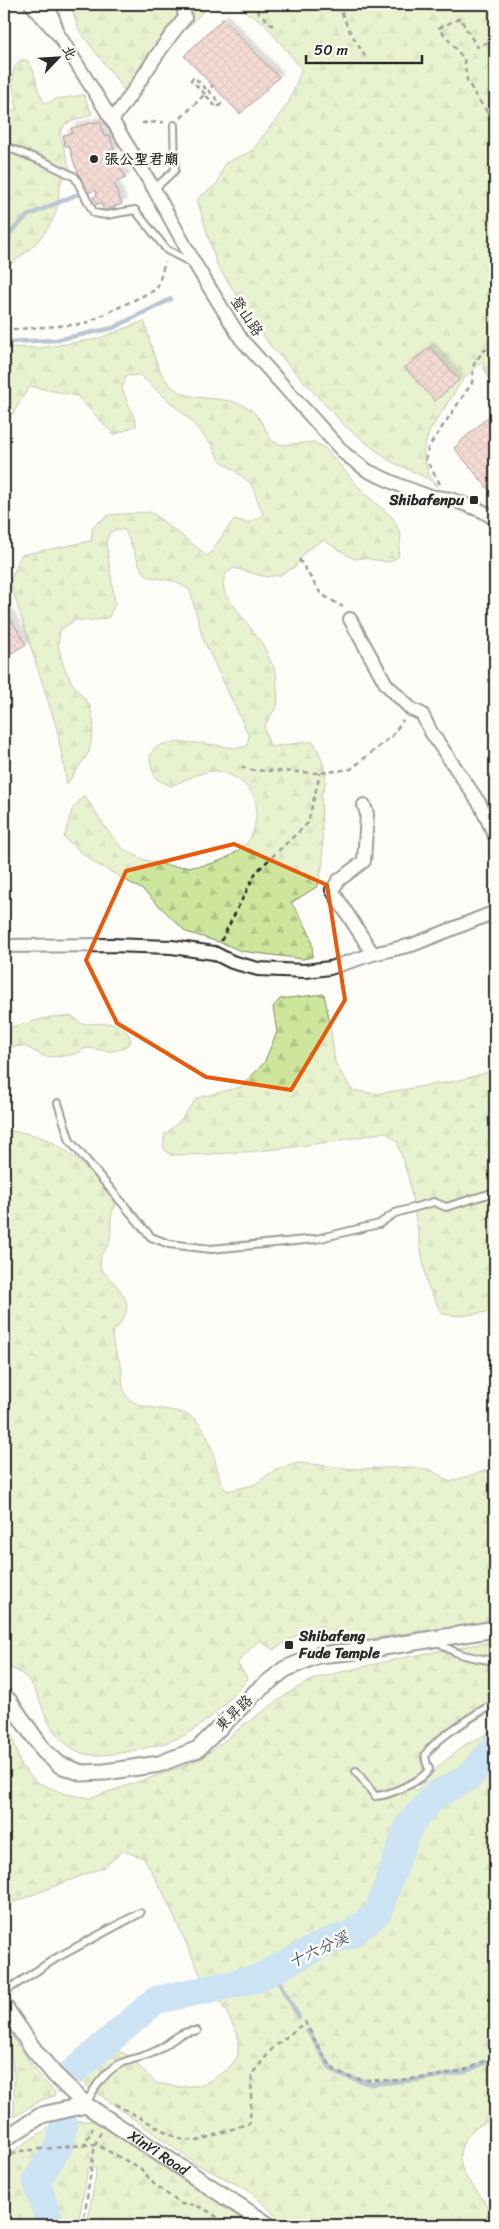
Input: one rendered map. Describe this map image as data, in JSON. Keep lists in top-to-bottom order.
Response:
{
  "streets": {
    "street": ["登山路", "東昇路", "XinYi Road"]
  },
  "water": ["十六分溪"],
  "places": {
    "other": ["張公聖君廟"],
    "transit": ["Shibafenpu", "Shibafeng Fude Temple"]
  },
  "scale_bar": "50 m",
  "north": "top right"
}
